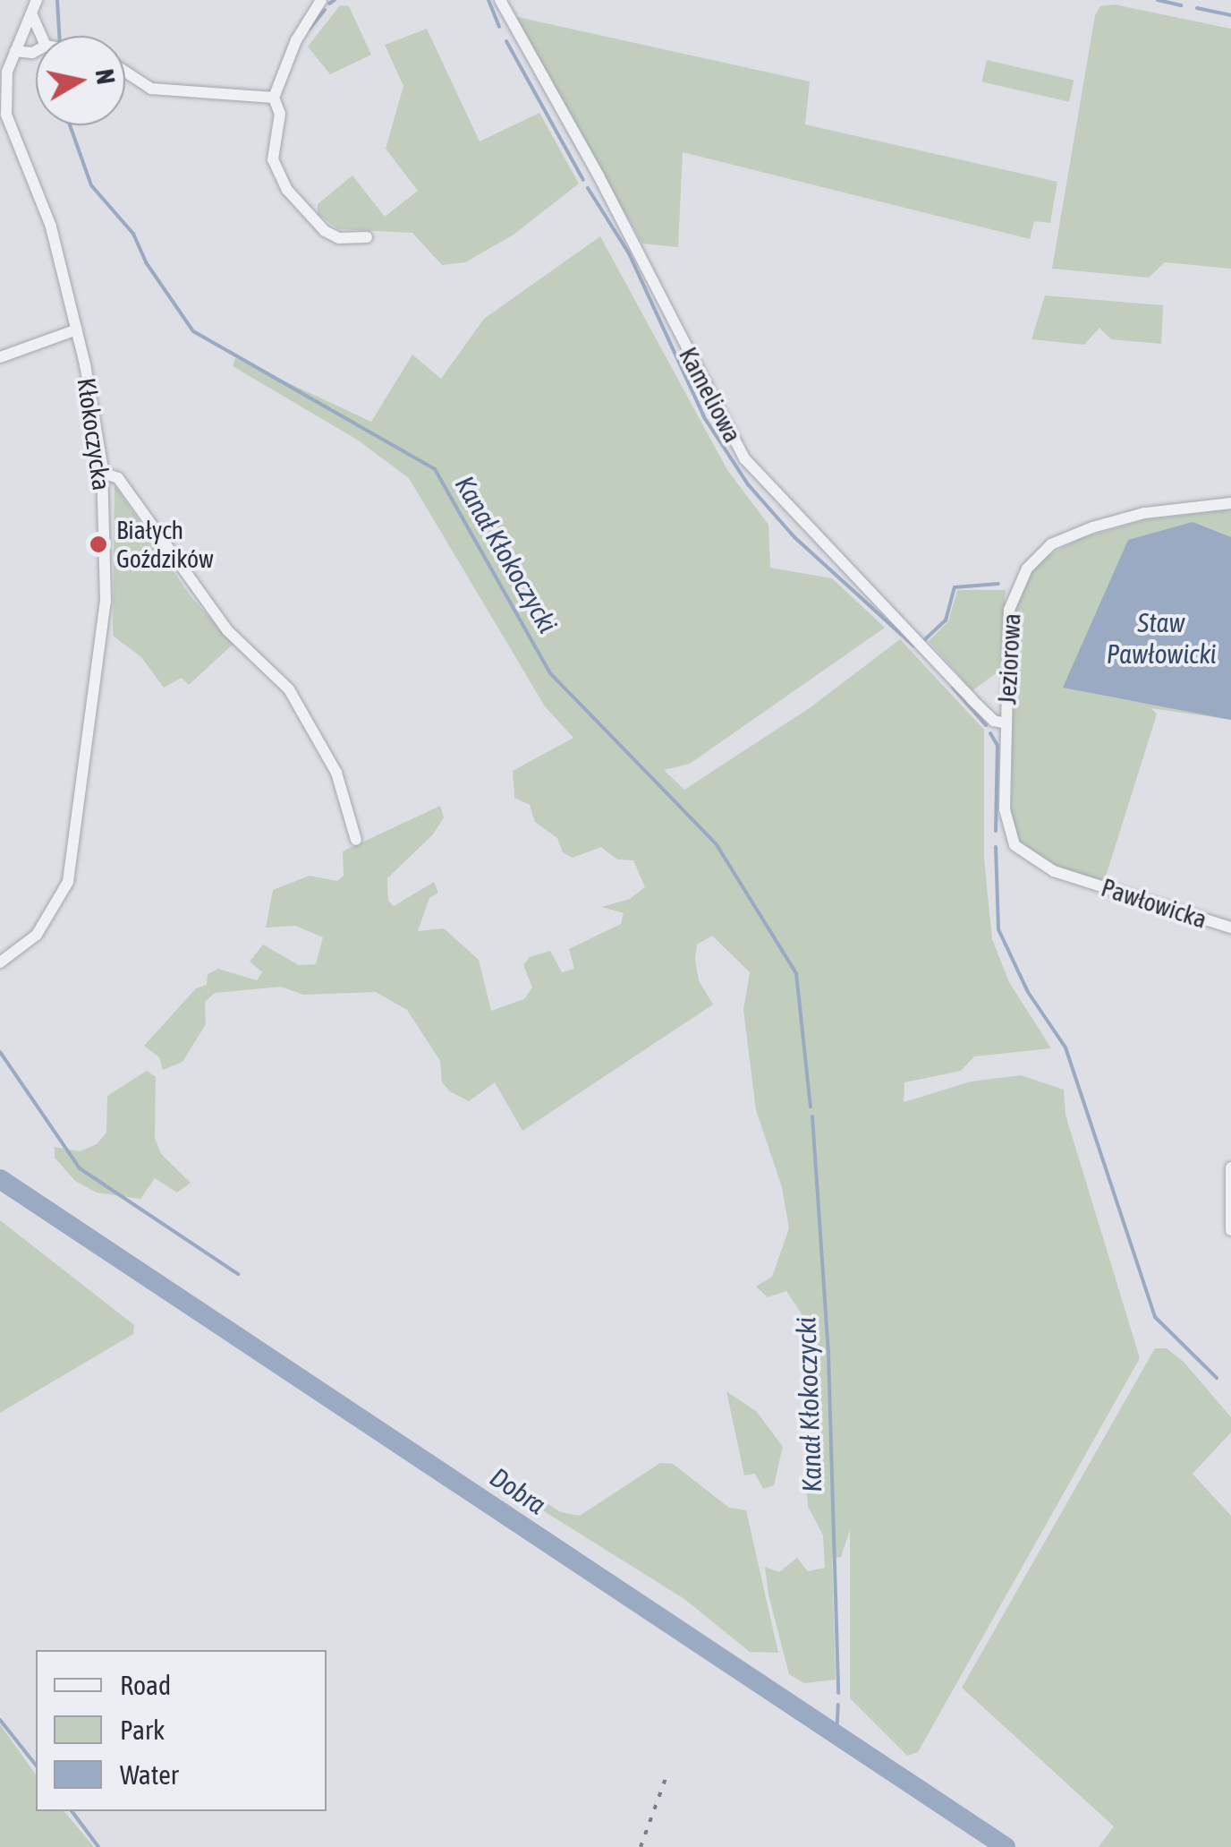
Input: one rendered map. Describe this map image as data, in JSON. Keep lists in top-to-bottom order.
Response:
{
  "streets": {
    "street": [
      "Kameliowa",
      "Kłokoczycka",
      "Jeziorowa",
      "Pawłowicka"
    ]
  },
  "crossings": [
    ["Kameliowa", "Jeziorowa"],
    ["Jeziorowa", "Pawłowicka"]
  ],
  "water": ["Kanał Kłokoczycki", "Staw Pawłowicki", "Dobra"],
  "places": ["Białych Goździków"],
  "legend": ["Road", "Park", "Water"],
  "north": "right"
}
